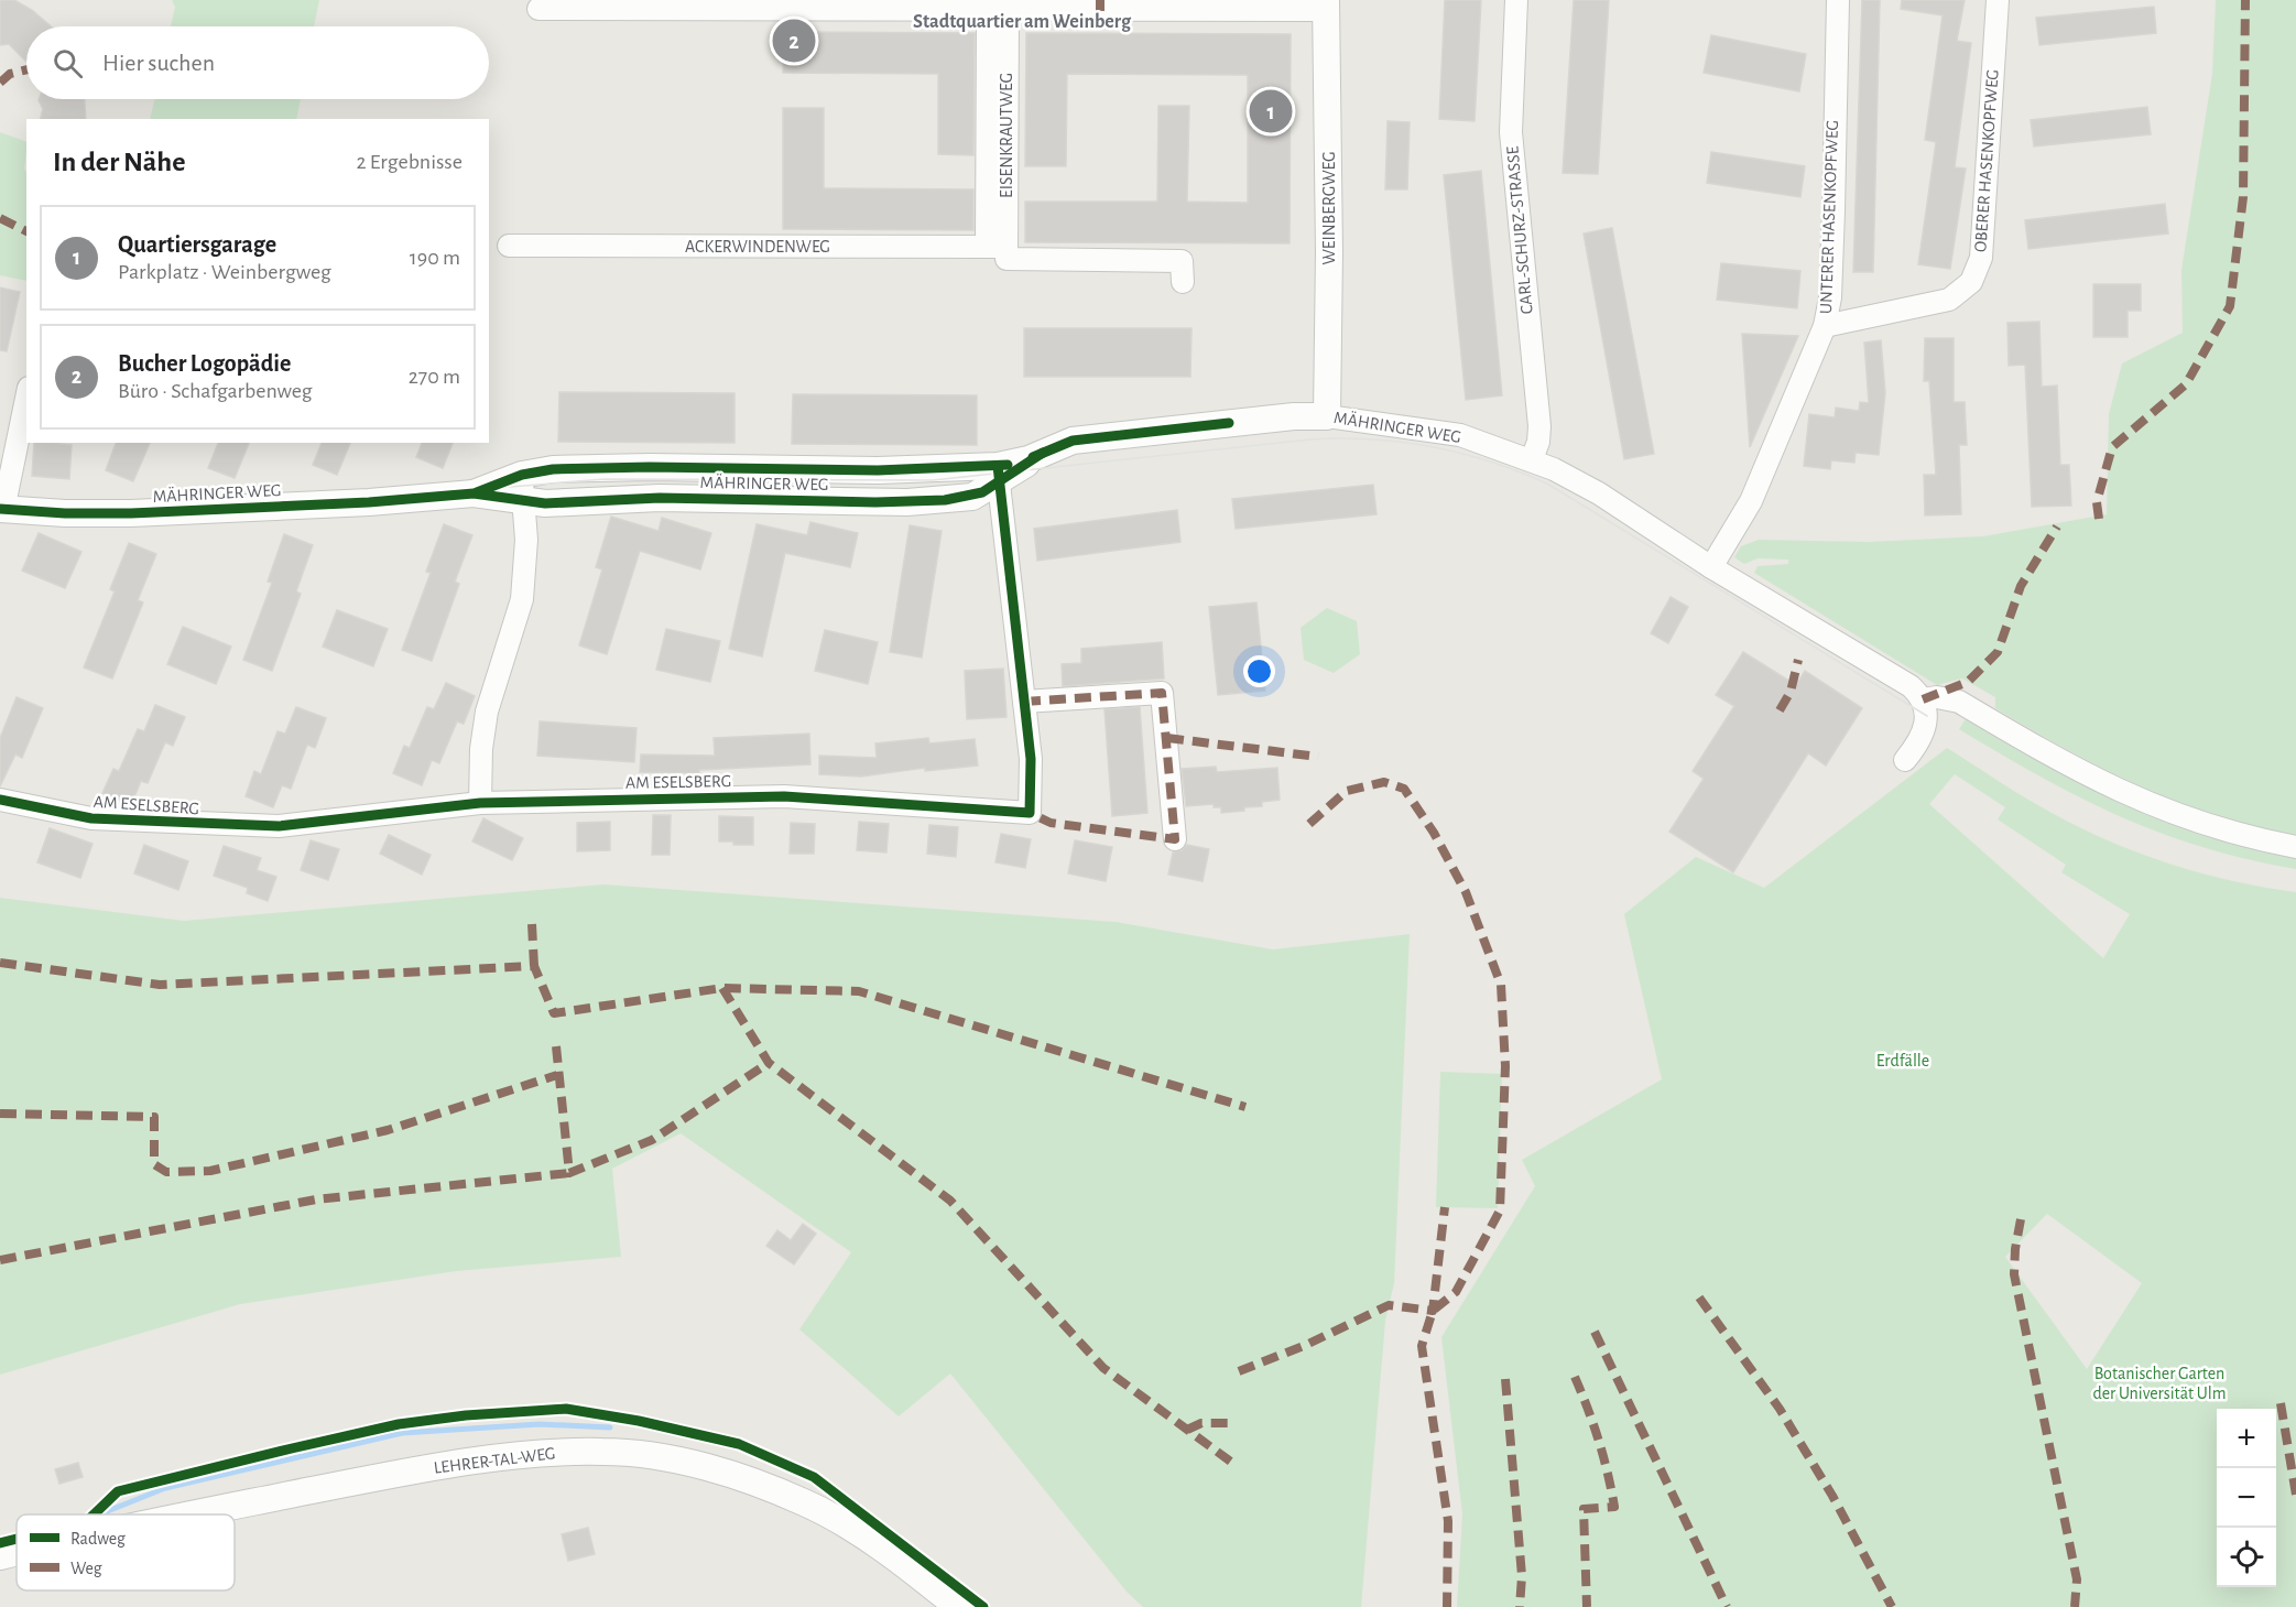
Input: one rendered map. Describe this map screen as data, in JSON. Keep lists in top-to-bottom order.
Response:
{
  "streets": {
    "street": [
      "EISENKRAUTWEG",
      "OBERER HASENKOPFWEG",
      "WEINBERGWEG",
      "UNTERER HASENKOPFWEG",
      "CARL-SCHURZ-STRASSE",
      "ACKERWINDENWEG",
      "MÄHRINGER WEG",
      "AM ESELSBERG",
      "LEHRER-TAL-WEG"
    ]
  },
  "crossings": [
    ["EISENKRAUTWEG", "ACKERWINDENWEG"],
    ["OBERER HASENKOPFWEG", "UNTERER HASENKOPFWEG"],
    ["WEINBERGWEG", "MÄHRINGER WEG"],
    ["UNTERER HASENKOPFWEG", "MÄHRINGER WEG"],
    ["CARL-SCHURZ-STRASSE", "MÄHRINGER WEG"],
    ["MÄHRINGER WEG", "AM ESELSBERG"]
  ],
  "districts": ["Stadtquartier am Weinberg"],
  "parks": ["Erdfälle", "Botanischer Garten der Universität Ulm"],
  "legend": ["Radweg", "Weg"],
  "page": {
    "pins": ["2", "1"],
    "search": "Hier suchen",
    "heading": ["In der Nähe", "2 Ergebnisse"],
    "list": [
      {
        "mark": "1",
        "name": "Quartiersgarage",
        "note": "Parkplatz · Weinbergweg",
        "value": "190 m"
      },
      {
        "mark": "2",
        "name": "Bucher Logopädie",
        "note": "Büro · Schafgarbenweg",
        "value": "270 m"
      }
    ],
    "map_buttons": ["+", "−"]
  }
}
